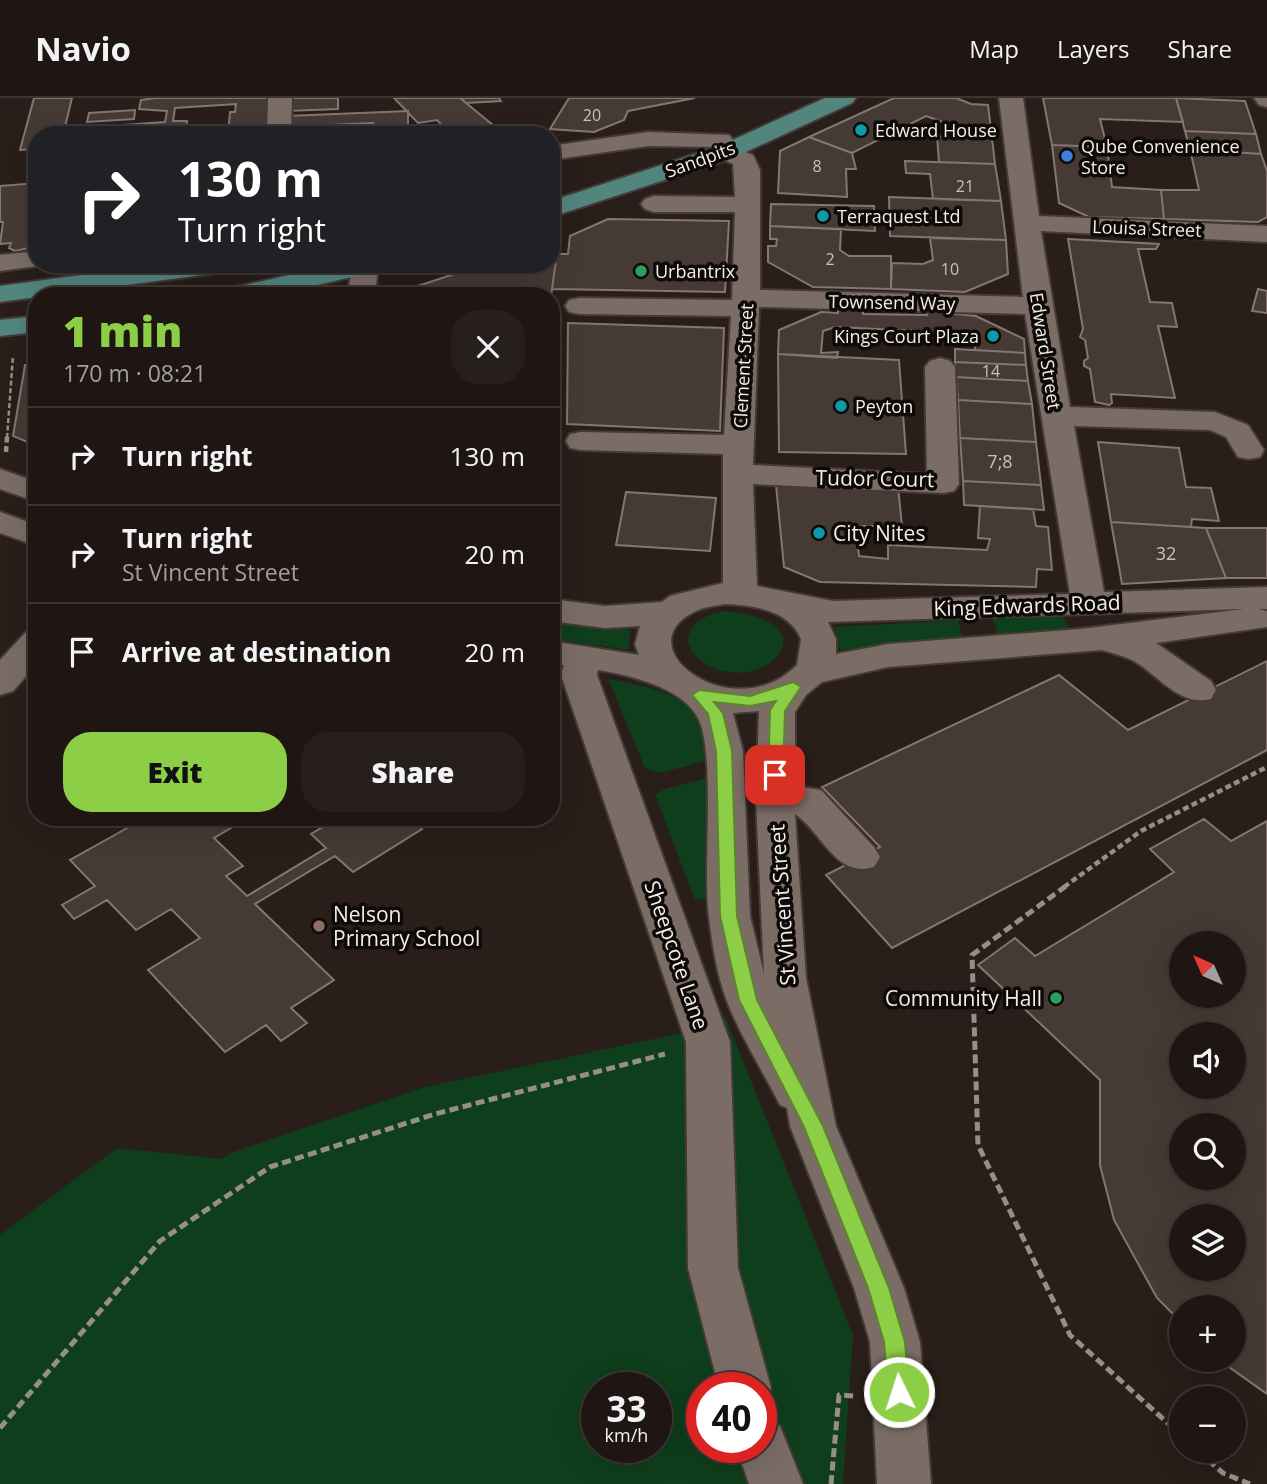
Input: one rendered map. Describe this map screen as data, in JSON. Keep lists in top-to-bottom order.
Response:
{
  "streets": {
    "main road": ["Sandpits"],
    "street": [
      "Louisa Street",
      "Townsend Way",
      "Edward Street",
      "Clement Street",
      "Tudor Court",
      "King Edwards Road",
      "St Vincent Street",
      "Sheepcote Lane"
    ]
  },
  "crossings": [
    ["Sandpits", "Clement Street"],
    ["Louisa Street", "Edward Street"],
    ["Townsend Way", "Edward Street"],
    ["Townsend Way", "Clement Street"],
    ["Edward Street", "King Edwards Road"],
    ["Clement Street", "Tudor Court"],
    ["Clement Street", "King Edwards Road"],
    ["Clement Street", "St Vincent Street"],
    ["King Edwards Road", "St Vincent Street"]
  ],
  "places": [
    "Edward House",
    "Qube Convenience Store",
    "Terraquest Ltd",
    "Urbantrix",
    "Kings Court Plaza",
    "Peyton",
    "City Nites",
    "Nelson Primary School",
    "Community Hall"
  ],
  "house_numbers": [
    "20",
    "8",
    "21",
    "2",
    "10",
    "14",
    "7;8",
    "32"
  ],
  "north": "top left",
  "page": {
    "header": "Navio",
    "nav": ["Map", "Layers", "Share"],
    "turn": ["130 m", "Turn right"],
    "heading": ["1 min", "170 m · 08:21"],
    "list": [
      {
        "name": "Turn right",
        "value": "130 m"
      },
      {
        "name": "Turn right",
        "note": "St Vincent Street",
        "value": "20 m"
      },
      {
        "name": "Arrive at destination",
        "value": "20 m"
      }
    ],
    "buttons": ["Exit", "Share"],
    "map_buttons": ["+", "−"],
    "speed": "33 km/h",
    "limit": "40"
  }
}
